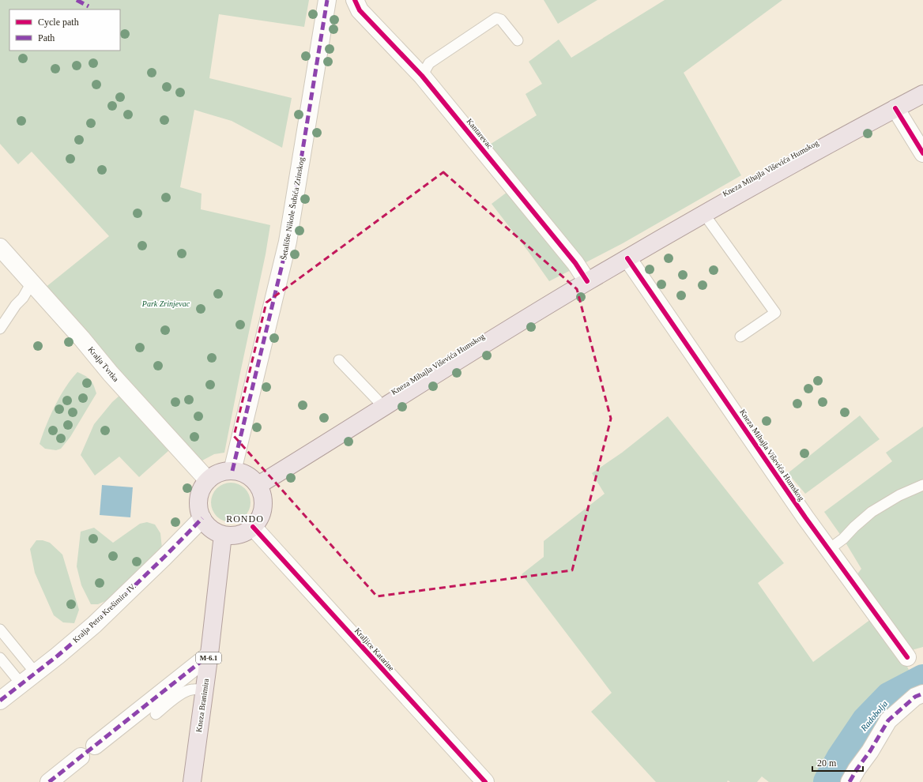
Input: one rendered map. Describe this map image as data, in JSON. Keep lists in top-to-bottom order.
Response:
{
  "streets": {
    "main road": ["Kneza Mihajla Viševića Humskog", "M-6.1", "Kneza Branimira"],
    "street": [
      "Kantarevac",
      "Šetalište Nikole Šubića Zrinskog",
      "Kralja Tvrtka",
      "Kralja Petra Krešimira IV.",
      "Kraljice Katarine"
    ]
  },
  "crossings": [
    ["Kantarevac", "Kneza Mihajla Viševića Humskog"],
    ["Kneza Mihajla Viševića Humskog", "Šetalište Nikole Šubića Zrinskog"],
    ["Kneza Mihajla Viševića Humskog", "Kralja Tvrtka"],
    ["Kneza Mihajla Viševića Humskog", "Kralja Petra Krešimira IV."],
    ["Kneza Mihajla Viševića Humskog", "Kraljice Katarine"],
    ["Kneza Mihajla Viševića Humskog", "Kneza Branimira"],
    ["Šetalište Nikole Šubića Zrinskog", "Kralja Tvrtka"],
    ["Šetalište Nikole Šubića Zrinskog", "Kralja Petra Krešimira IV."],
    ["Šetalište Nikole Šubića Zrinskog", "Kraljice Katarine"],
    ["Šetalište Nikole Šubića Zrinskog", "Kneza Branimira"],
    ["Kralja Tvrtka", "Kralja Petra Krešimira IV."],
    ["Kralja Tvrtka", "Kraljice Katarine"],
    ["Kralja Tvrtka", "Kneza Branimira"],
    ["Kralja Petra Krešimira IV.", "Kraljice Katarine"],
    ["Kralja Petra Krešimira IV.", "Kneza Branimira"],
    ["Kraljice Katarine", "Kneza Branimira"]
  ],
  "districts": ["RONDO"],
  "water": ["Radobolja"],
  "parks": ["Park Zrinjevac"],
  "legend": ["Cycle path", "Path"],
  "scale_bar": "20 m"
}
